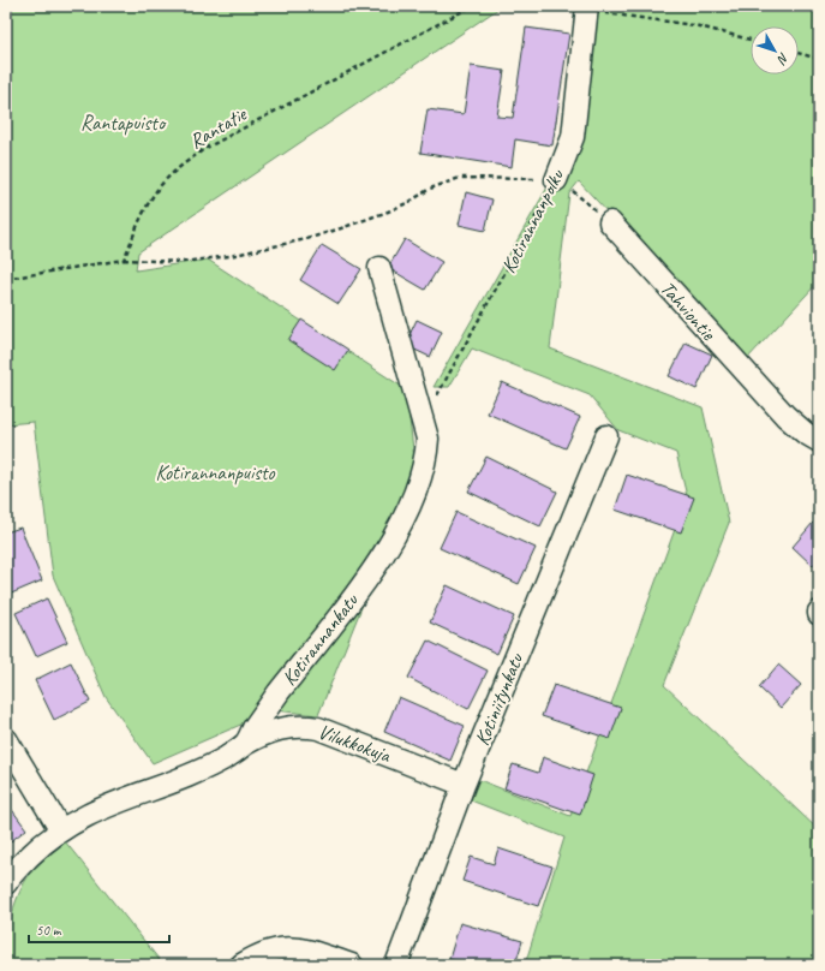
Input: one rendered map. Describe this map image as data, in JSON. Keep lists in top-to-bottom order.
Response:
{
  "streets": {
    "street": [
      "Kotirannanpolku",
      "Tahviontie",
      "Kotirannankatu",
      "Kotiniitynkatu",
      "Vilukkokuja"
    ],
    "path": ["Rantatie"]
  },
  "crossings": [
    ["Kotirannanpolku", "Kotirannankatu"],
    ["Kotirannankatu", "Vilukkokuja"],
    ["Kotiniitynkatu", "Vilukkokuja"]
  ],
  "parks": ["Rantapuisto", "Kotirannanpuisto"],
  "scale_bar": "50 m",
  "north": "bottom right"
}
